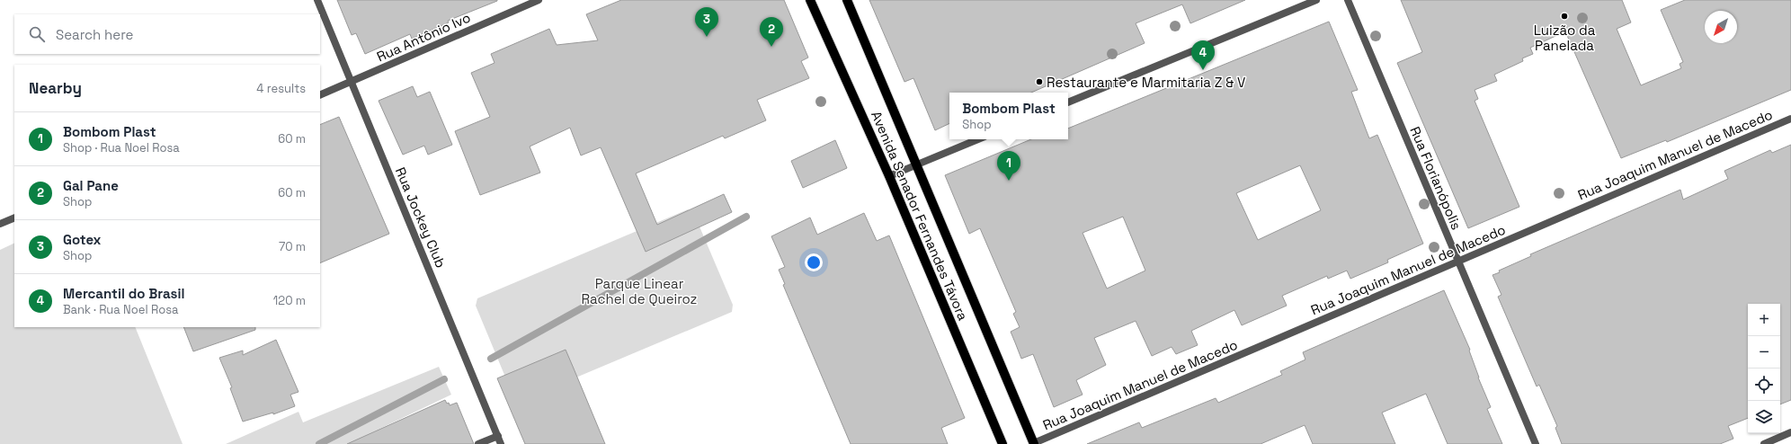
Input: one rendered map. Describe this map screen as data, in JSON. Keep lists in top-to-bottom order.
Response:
{
  "streets": {
    "main road": ["Avenida Senador Fernandes Távora"],
    "street": [
      "Rua Antônio Ivo",
      "Rua Joaquim Manuel de Macedo",
      "Rua Florianópolis",
      "Rua Jockey Club"
    ]
  },
  "crossings": [
    ["Rua Antônio Ivo", "Rua Jockey Club"],
    ["Rua Joaquim Manuel de Macedo", "Rua Florianópolis"],
    ["Rua Joaquim Manuel de Macedo", "Avenida Senador Fernandes Távora"]
  ],
  "parks": ["Parque Linear Rachel de Queiroz"],
  "places": ["Luizão da Panelada", "Restaurante e Marmitaria Z & V"],
  "north": "bottom left",
  "page": {
    "pins": [
      "3",
      "2",
      "4",
      "1"
    ],
    "search": "Search here",
    "heading": ["Nearby", "4 results"],
    "popup": ["Bombom Plast", "Shop"],
    "list": [
      {
        "mark": "1",
        "name": "Bombom Plast",
        "note": "Shop · Rua Noel Rosa",
        "value": "60 m"
      },
      {
        "mark": "2",
        "name": "Gal Pane",
        "note": "Shop",
        "value": "60 m"
      },
      {
        "mark": "3",
        "name": "Gotex",
        "note": "Shop",
        "value": "70 m"
      },
      {
        "mark": "4",
        "name": "Mercantil do Brasil",
        "note": "Bank · Rua Noel Rosa",
        "value": "120 m"
      }
    ],
    "map_buttons": ["+", "−"]
  }
}
